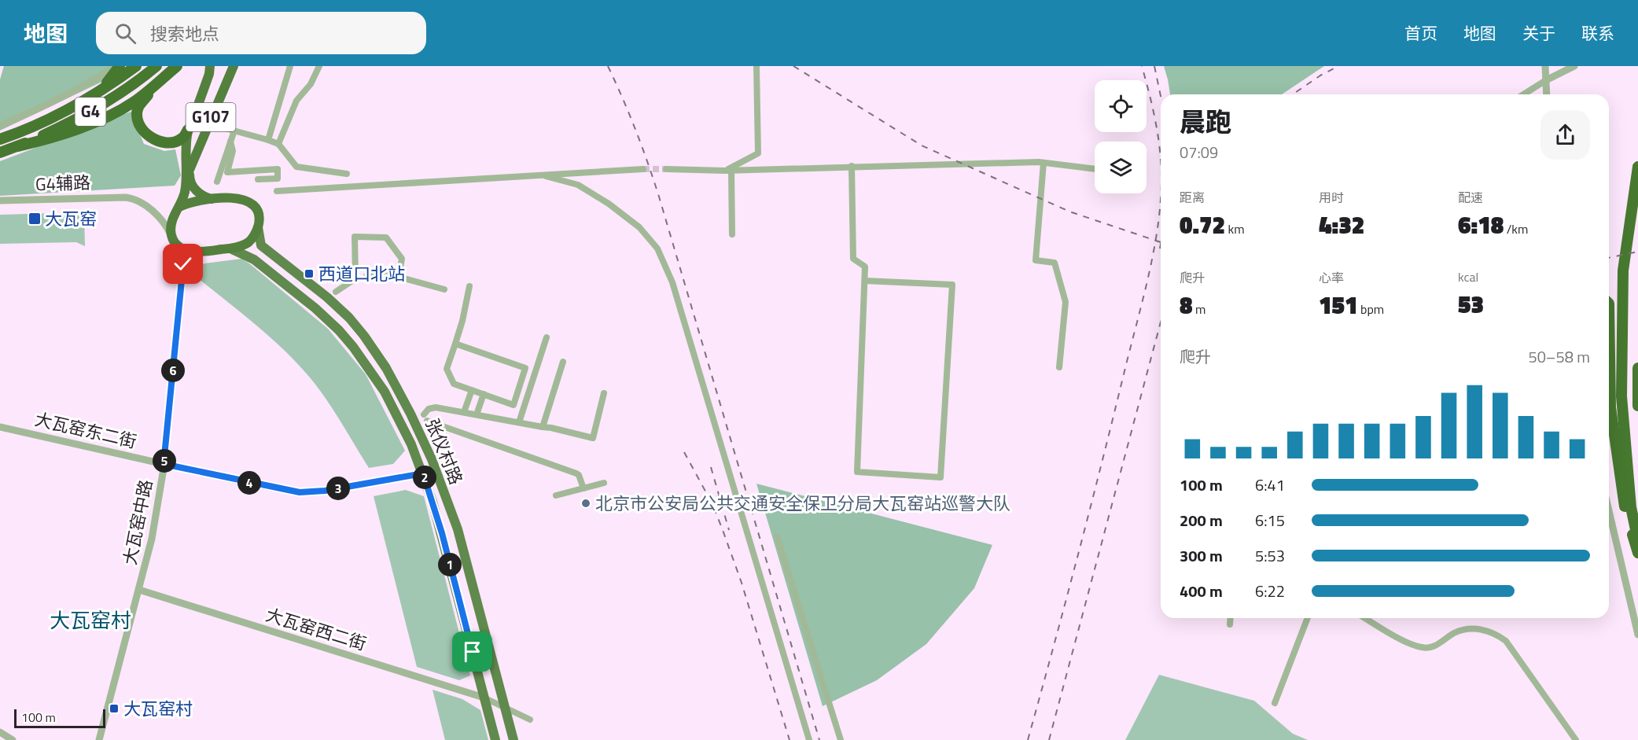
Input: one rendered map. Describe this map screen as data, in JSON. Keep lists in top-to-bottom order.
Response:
{
  "streets": {
    "highway": ["G4", "G107"],
    "main road": ["张仪村路"],
    "street": [
      "G4辅路",
      "大瓦窑东二街",
      "大瓦窑中路",
      "大瓦窑西二街"
    ]
  },
  "crossings": [
    ["G107", "G4辅路"],
    ["G107", "张仪村路"],
    ["G107", "大瓦窑中路"],
    ["G4辅路", "张仪村路"],
    ["G4辅路", "大瓦窑中路"],
    ["大瓦窑东二街", "张仪村路"],
    ["大瓦窑东二街", "大瓦窑中路"],
    ["张仪村路", "大瓦窑中路"],
    ["张仪村路", "大瓦窑西二街"],
    ["大瓦窑中路", "大瓦窑西二街"]
  ],
  "districts": ["大瓦窑村"],
  "places": {
    "transit": ["大瓦窑", "西道口北站", "大瓦窑村"],
    "other": ["北京市公安局公共交通安全保卫分局大瓦窑站巡警大队"]
  },
  "scale_bar": "100 m",
  "page": {
    "header": "地图",
    "search": "搜索地点",
    "nav": [
      "首页",
      "地图",
      "关于",
      "联系"
    ],
    "heading": ["晨跑", "07:09"],
    "stats": [
      ["距离", "0.72 km"],
      ["用时", "4:32"],
      ["配速", "6:18 /km"],
      ["爬升", "8 m"],
      ["心率", "151 bpm"],
      ["kcal", "53"]
    ],
    "chart": ["爬升", "50–58 m"],
    "pins": [
      "6",
      "5",
      "2",
      "4",
      "3",
      "1"
    ],
    "list": [
      {
        "name": "100 m",
        "note": "6:41"
      },
      {
        "name": "200 m",
        "note": "6:15"
      },
      {
        "name": "300 m",
        "note": "5:53"
      },
      {
        "name": "400 m",
        "note": "6:22"
      }
    ],
    "scale": "100 m"
  }
}
